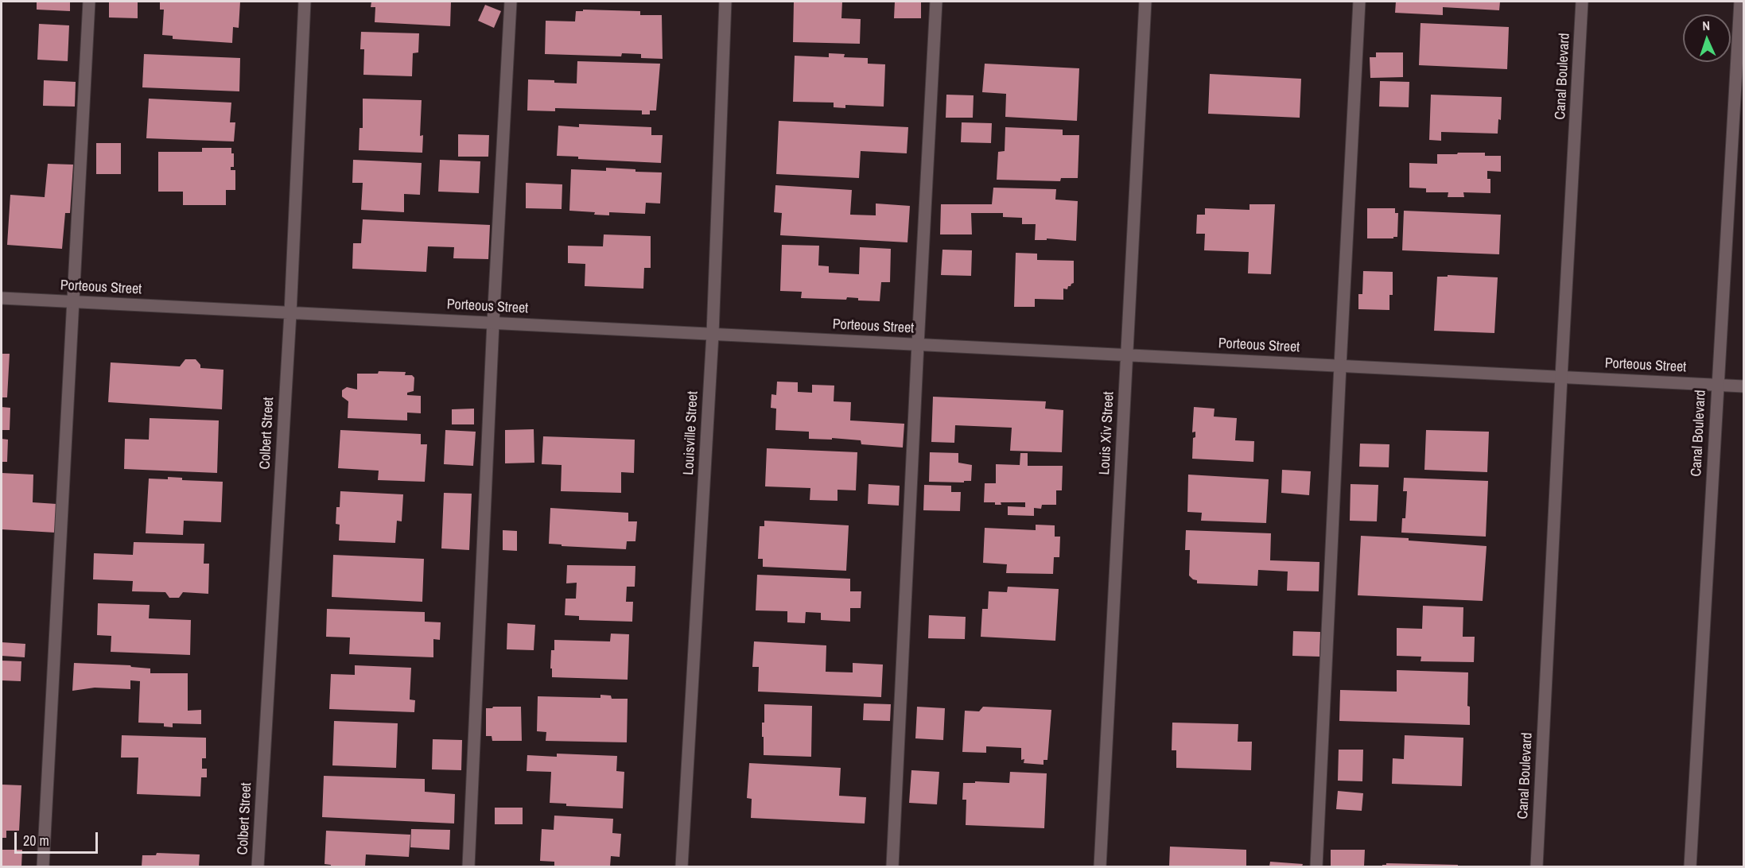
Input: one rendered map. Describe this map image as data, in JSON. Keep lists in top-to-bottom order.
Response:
{
  "streets": {
    "street": [
      "Canal Boulevard",
      "Porteous Street",
      "Colbert Street",
      "Louisville Street",
      "Louis Xiv Street"
    ]
  },
  "crossings": [
    ["Canal Boulevard", "Porteous Street"],
    ["Porteous Street", "Colbert Street"],
    ["Porteous Street", "Louisville Street"],
    ["Porteous Street", "Louis Xiv Street"]
  ],
  "scale_bar": "20 m",
  "north": "top"
}
